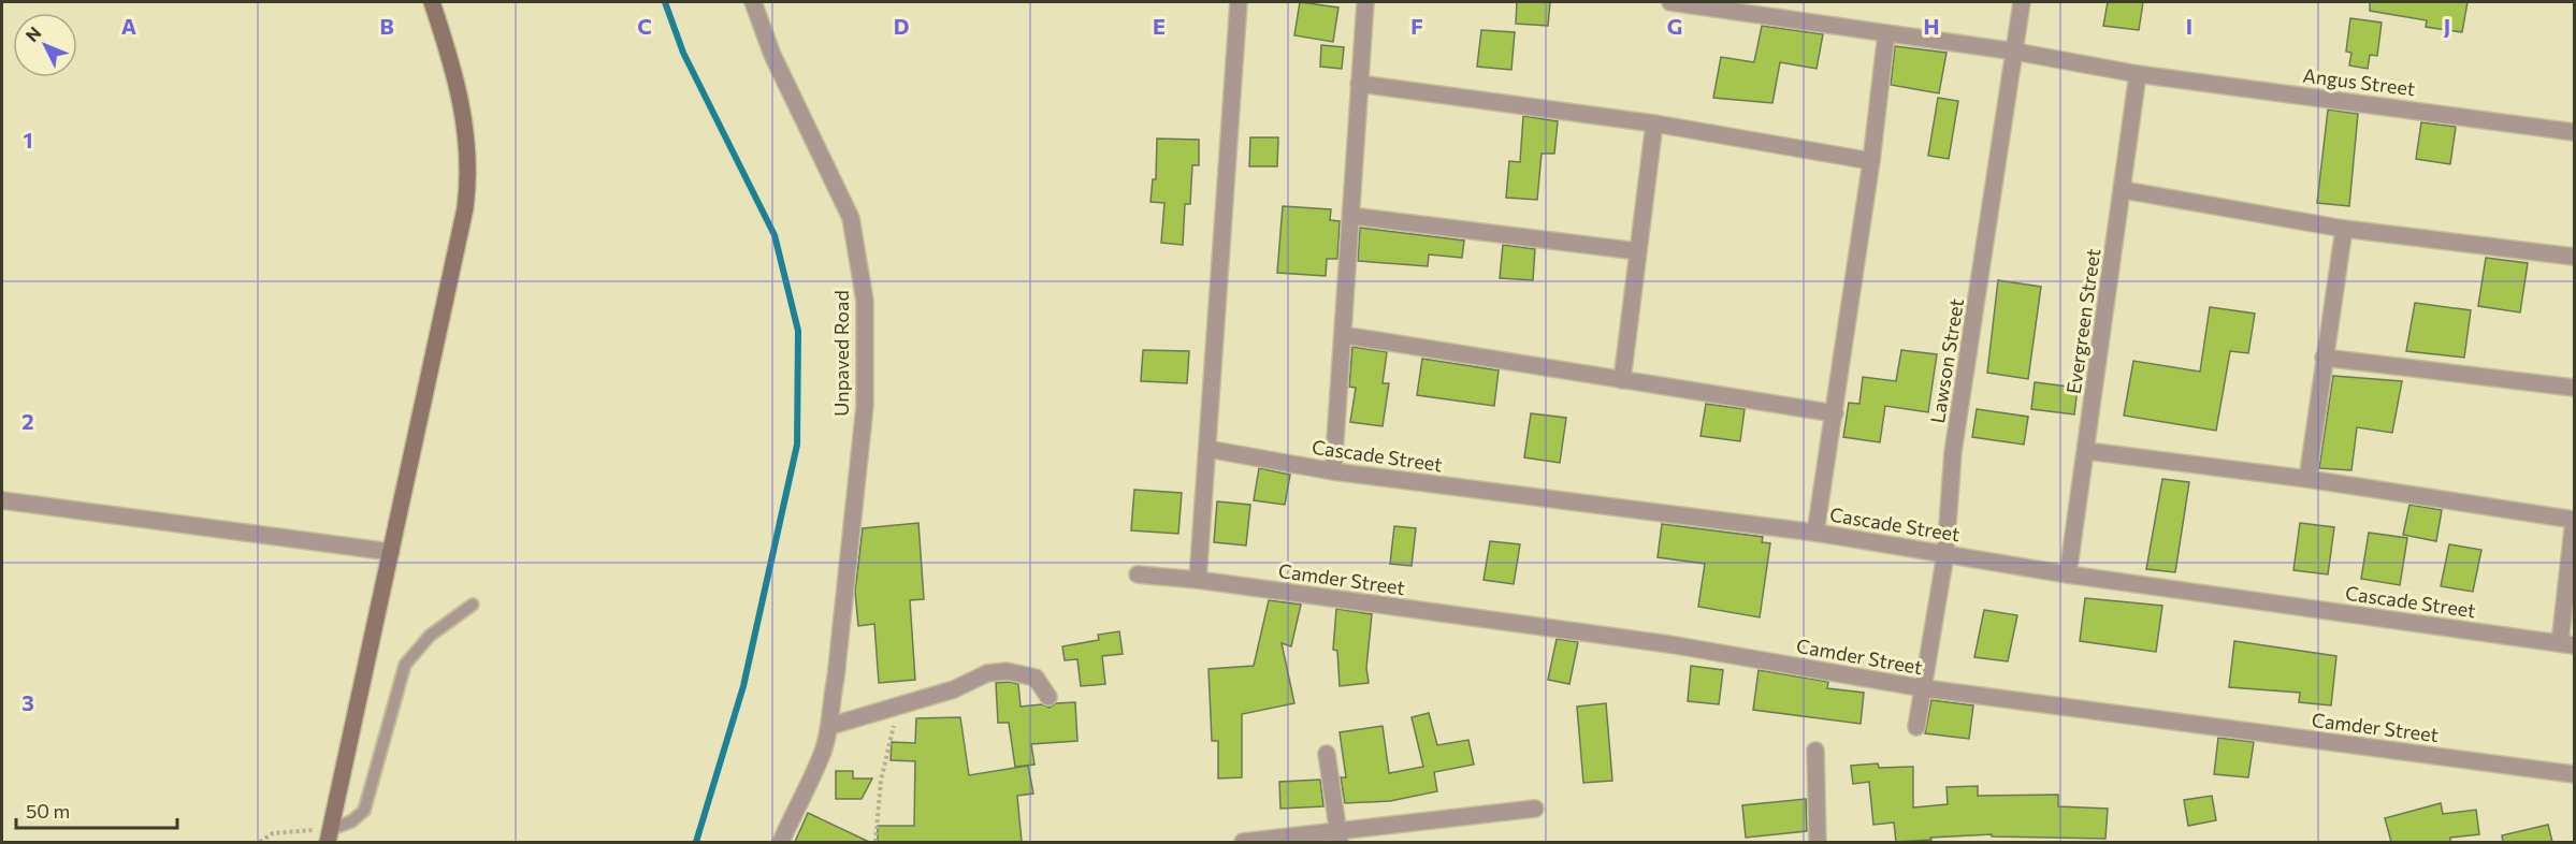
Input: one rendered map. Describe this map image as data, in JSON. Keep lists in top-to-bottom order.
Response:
{
  "streets": {
    "street": [
      "Angus Street",
      "Evergreen Street",
      "Unpaved Road",
      "Lawson Street",
      "Cascade Street",
      "Camder Street"
    ]
  },
  "crossings": [
    ["Angus Street", "Evergreen Street"],
    ["Angus Street", "Lawson Street"],
    ["Evergreen Street", "Cascade Street"],
    ["Lawson Street", "Cascade Street"],
    ["Lawson Street", "Camder Street"]
  ],
  "scale_bar": "50 m",
  "north": "top left",
  "grid": {
    "columns": [
      "A",
      "B",
      "C",
      "D",
      "E",
      "F",
      "G",
      "H",
      "I",
      "J"
    ],
    "rows": ["1", "2", "3"]
  }
}
